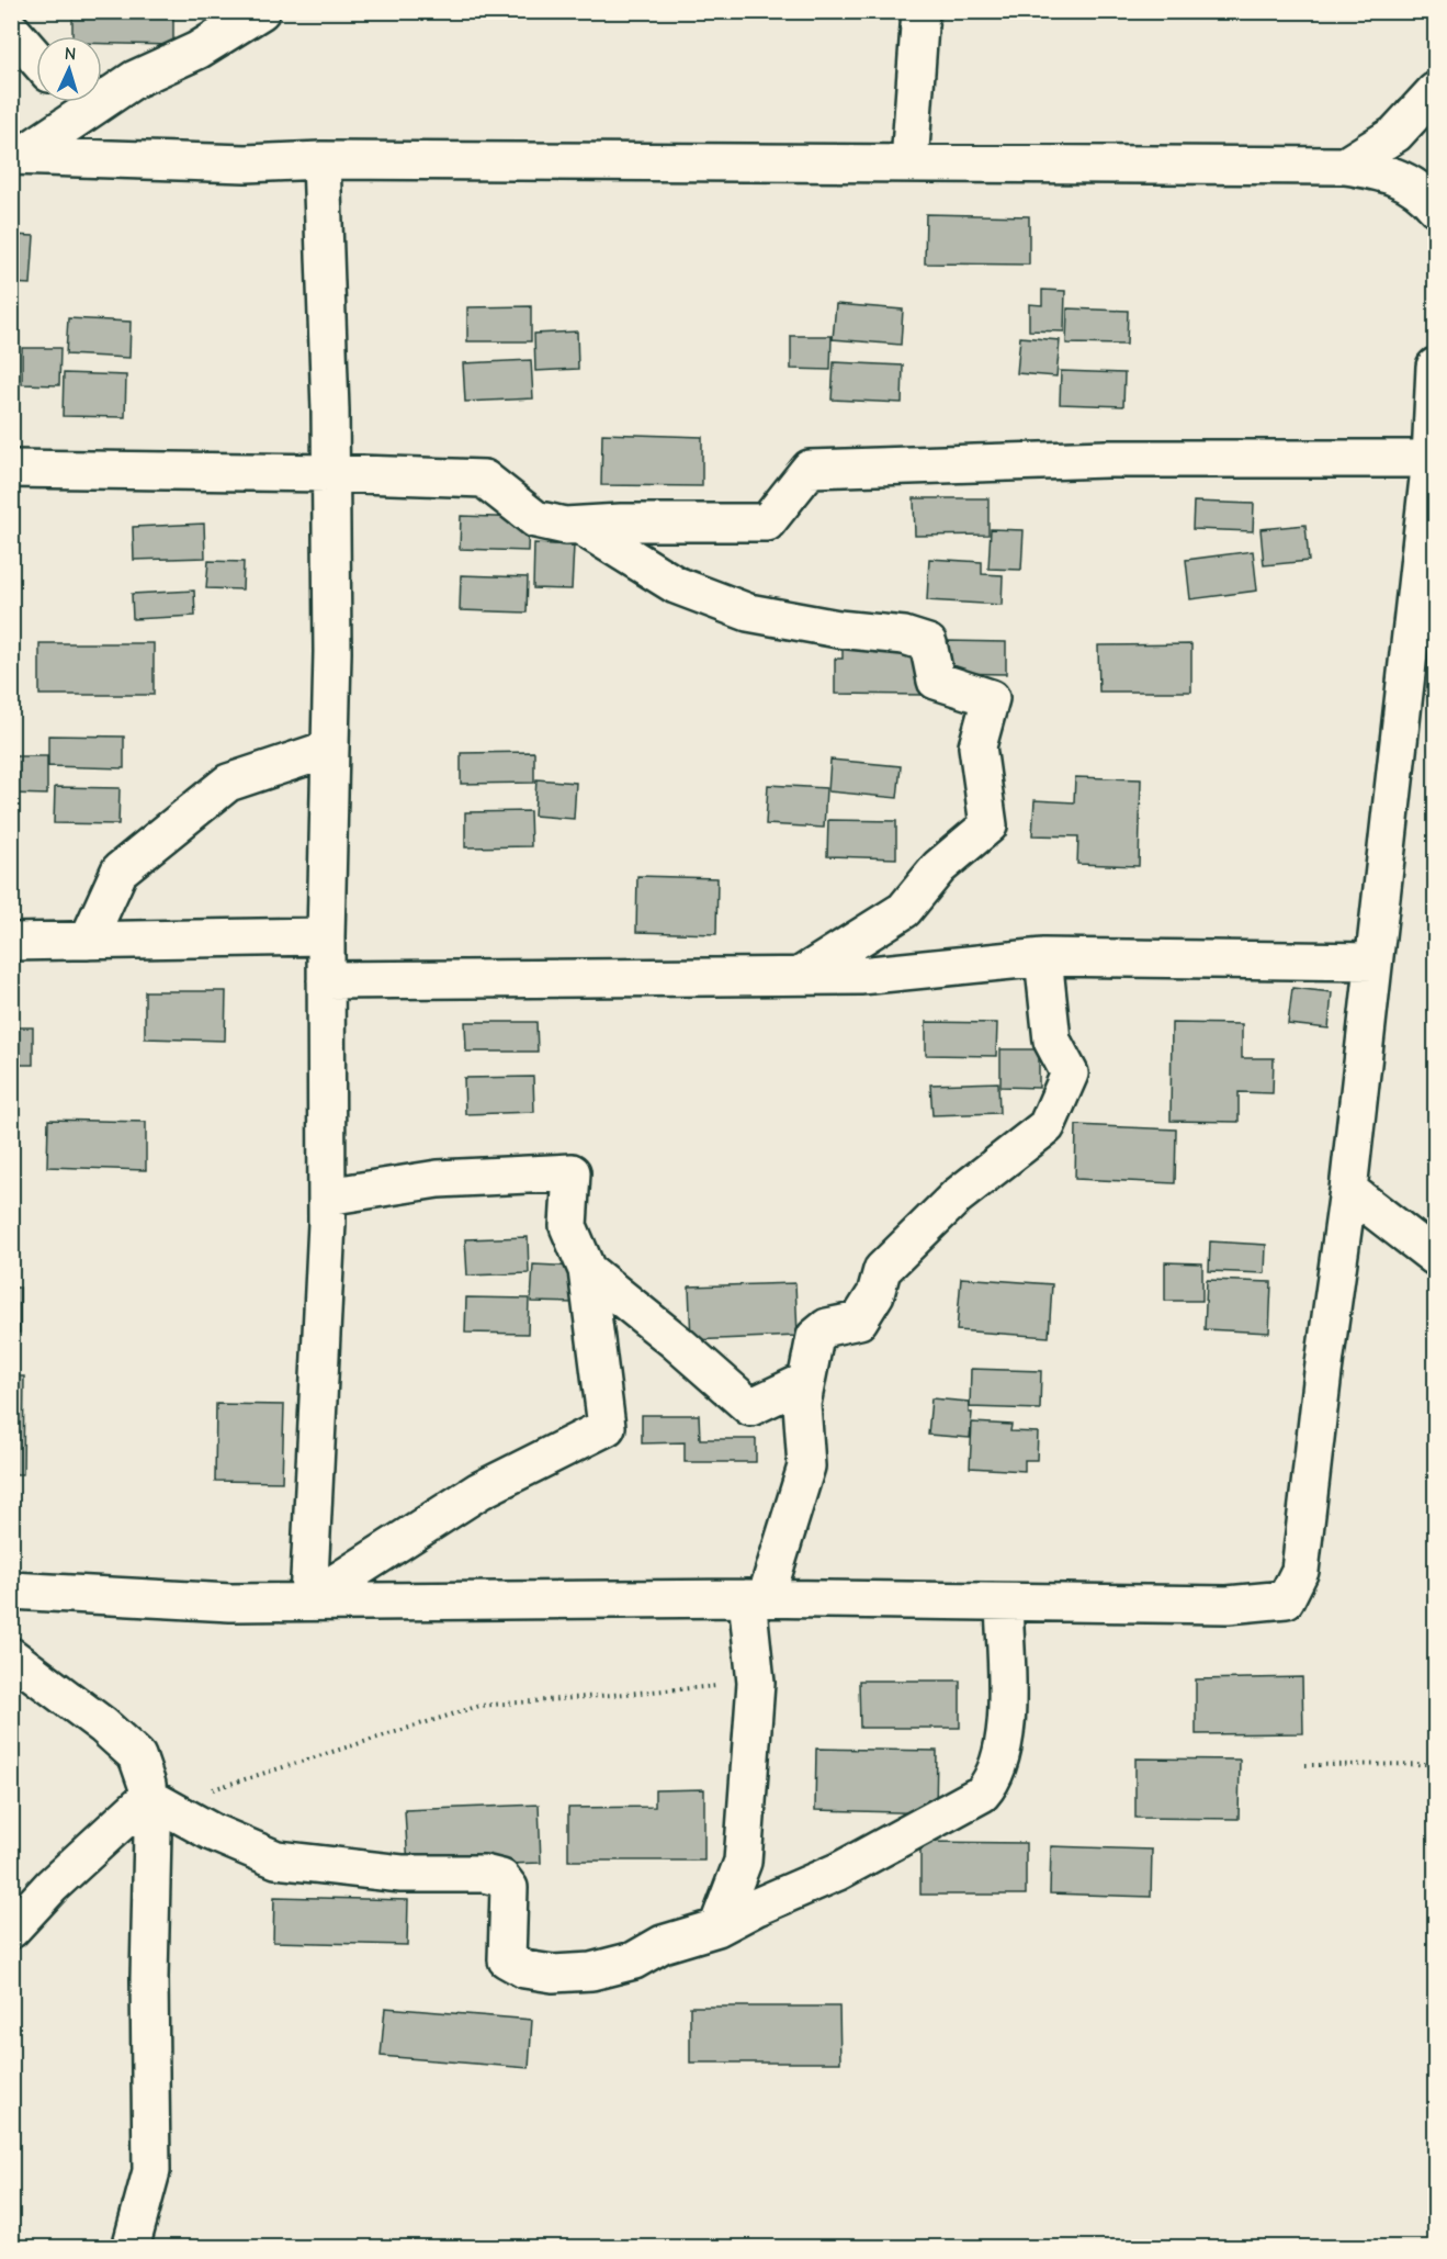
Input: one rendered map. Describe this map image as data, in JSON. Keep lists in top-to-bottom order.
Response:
{
  "north": "top"
}
